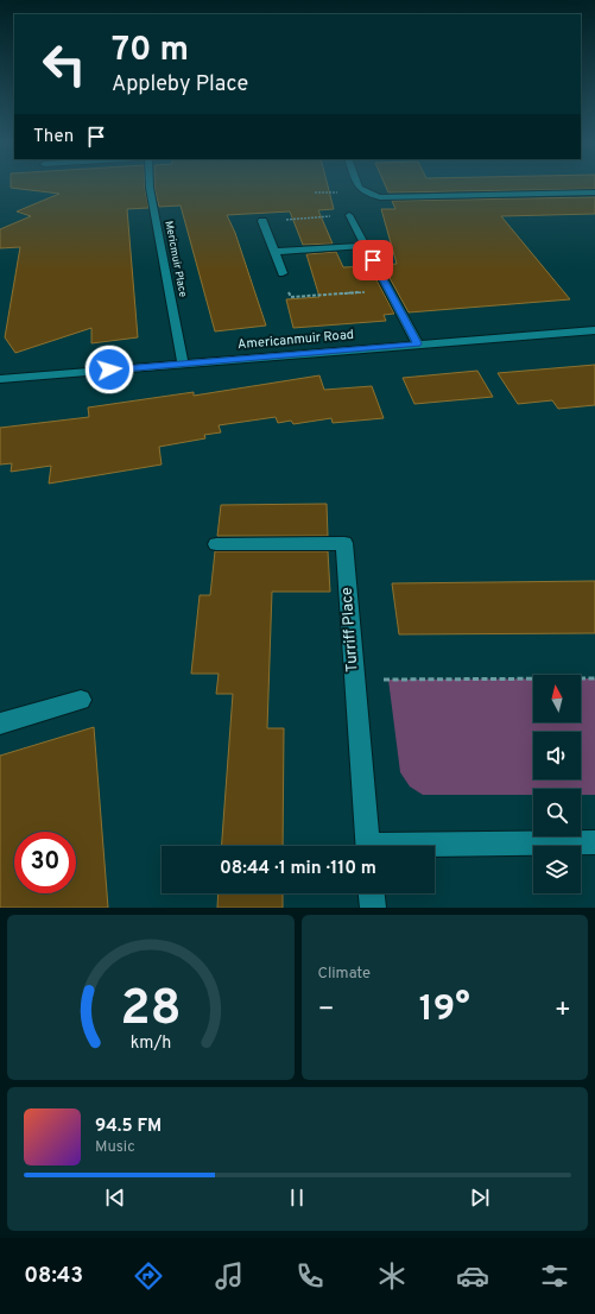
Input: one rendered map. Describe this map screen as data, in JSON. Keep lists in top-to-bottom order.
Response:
{
  "streets": {
    "street": ["Mericmuir Place", "Americanmuir Road", "Turriff Place"]
  },
  "crossings": [
    ["Mericmuir Place", "Americanmuir Road"]
  ],
  "north": "top",
  "page": {
    "turn": ["70 m", "Appleby Place"],
    "then": "Then",
    "limit": "30",
    "trip": "08:44 · 1 min · 110 m",
    "tile": "Climate",
    "heat": ["−", "19°", "+"],
    "song": ["94.5 FM", "Music"],
    "tabs": "08:43",
    "gauge": ["28", "km/h"]
  }
}
